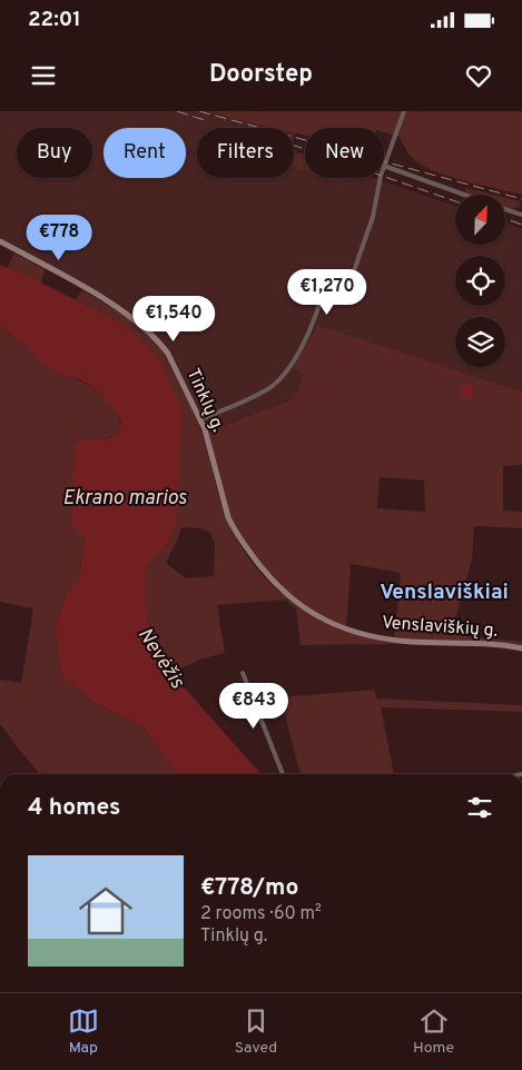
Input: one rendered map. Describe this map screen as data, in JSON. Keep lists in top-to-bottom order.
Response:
{
  "streets": {
    "main road": ["Tinklų g.", "Venslaviškių g."]
  },
  "crossings": [
    ["Tinklų g.", "Venslaviškių g."]
  ],
  "districts": ["Venslaviškiai"],
  "water": ["Ekrano marios", "Nevėžis"],
  "north": "top right",
  "page": {
    "status": "22:01",
    "header": "Doorstep",
    "chip": [
      "Buy",
      "Rent",
      "Filters",
      "New"
    ],
    "price": [
      "€778",
      "€1,270",
      "€1,540",
      "€843"
    ],
    "heading": "4 homes",
    "list": [
      {
        "name": "€778/mo",
        "note": "2 rooms · 60 m² · Tinklų g."
      }
    ],
    "tabs": ["Map", "Saved", "Home"]
  }
}
